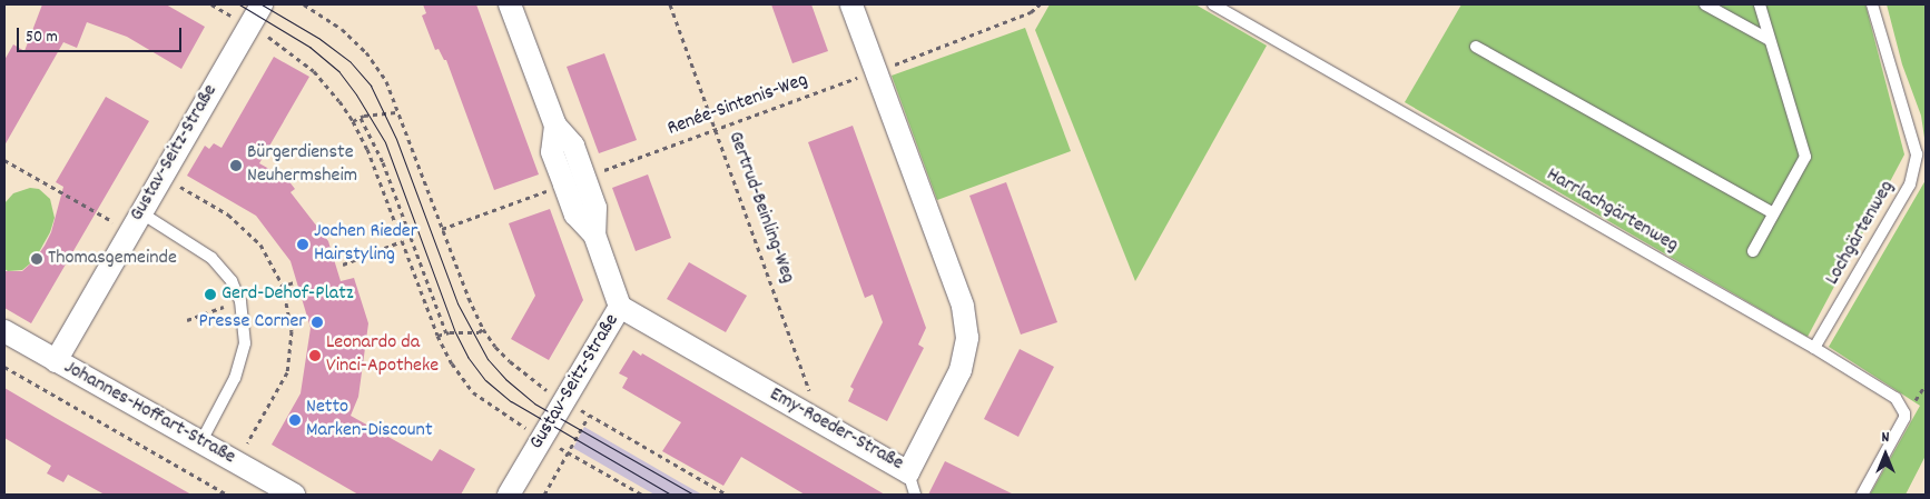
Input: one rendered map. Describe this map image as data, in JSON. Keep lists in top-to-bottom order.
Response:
{
  "streets": {
    "street": ["Gustav-Seitz-Straße", "Johannes-Hoffart-Straße", "Emy-Roeder-Straße"],
    "lane": ["Harrlachgärtenweg", "Lochgärtenweg"],
    "path": ["Renée-Sintenis-Weg", "Gertrud-Beinling-Weg"]
  },
  "crossings": [
    ["Renée-Sintenis-Weg", "Gustav-Seitz-Straße"],
    ["Renée-Sintenis-Weg", "Gertrud-Beinling-Weg"],
    ["Renée-Sintenis-Weg", "Emy-Roeder-Straße"],
    ["Gustav-Seitz-Straße", "Johannes-Hoffart-Straße"],
    ["Gustav-Seitz-Straße", "Emy-Roeder-Straße"],
    ["Gertrud-Beinling-Weg", "Emy-Roeder-Straße"],
    ["Harrlachgärtenweg", "Lochgärtenweg"]
  ],
  "places": [
    "Bürgerdienste Neuhermsheim",
    "Jochen Rieder Hairstyling",
    "Thomasgemeinde",
    "Gerd-Dehof-Platz",
    "Presse Corner",
    "Leonardo da Vinci-Apotheke",
    "Netto Marken-Discount"
  ],
  "scale_bar": "50 m",
  "north": "top"
}
